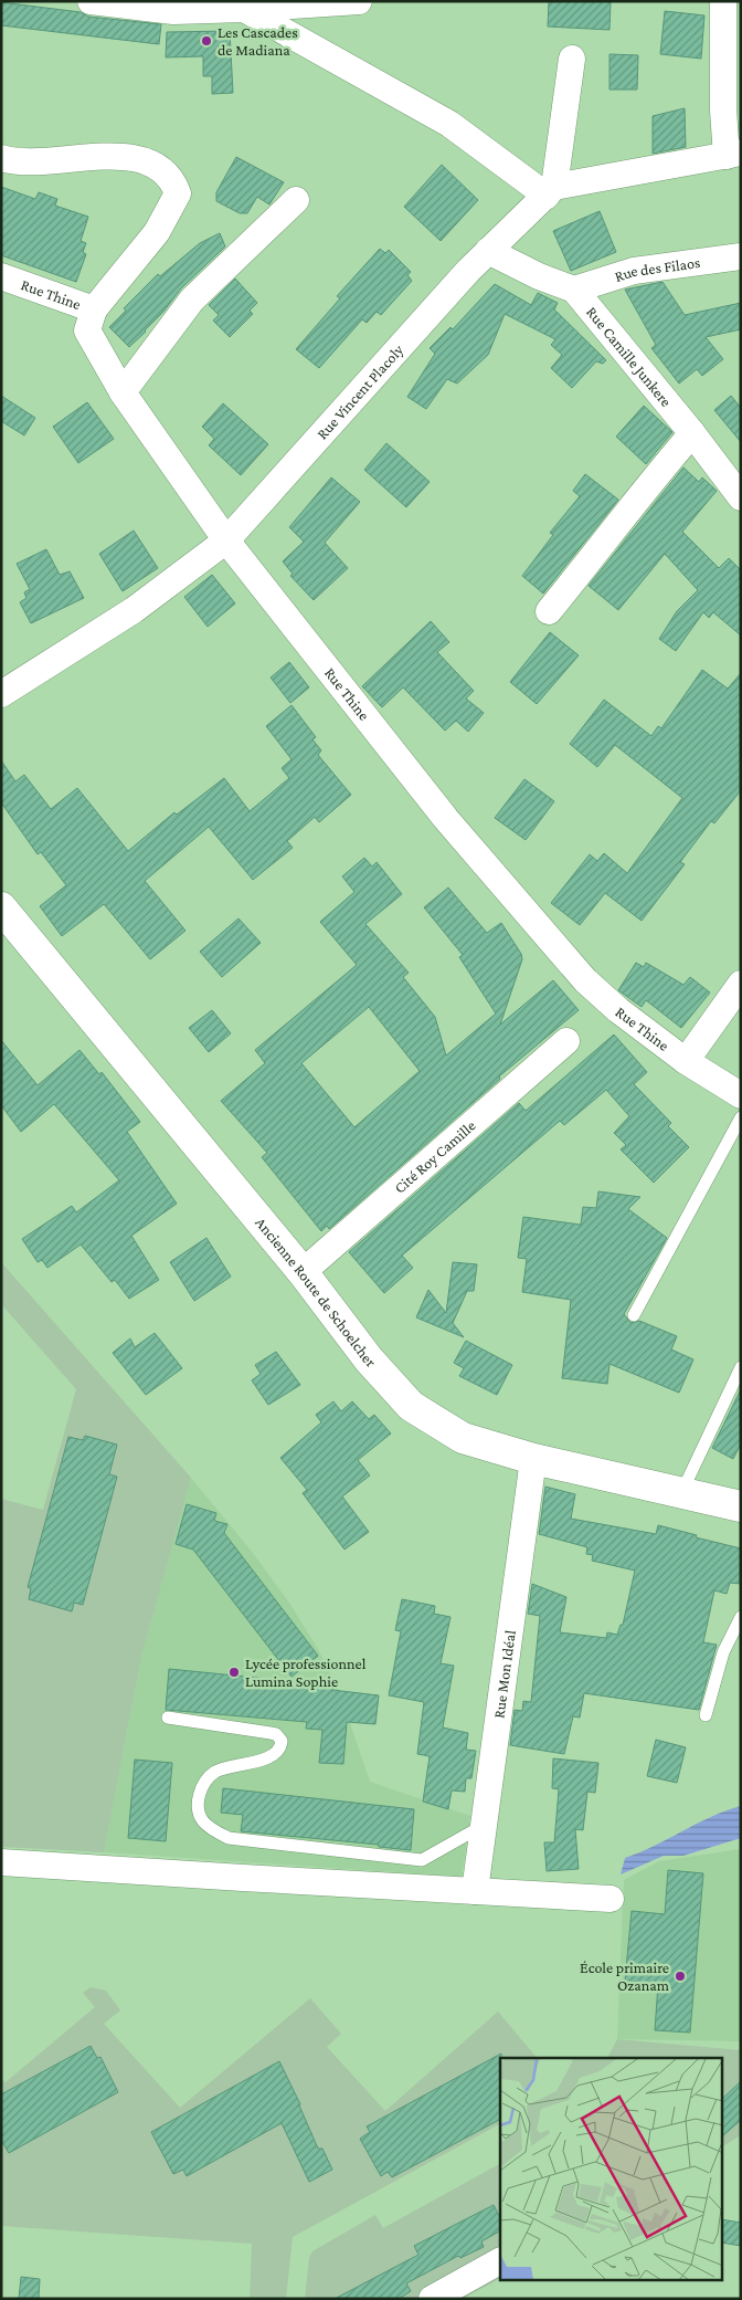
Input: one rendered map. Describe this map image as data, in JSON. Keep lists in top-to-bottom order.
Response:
{
  "streets": {
    "main road": ["Ancienne Route de Schoelcher"],
    "street": [
      "Rue des Filaos",
      "Rue Thine",
      "Rue Camille Junkere",
      "Rue Vincent Placoly",
      "Cité Roy Camille",
      "Rue Mon Idéal"
    ]
  },
  "crossings": [
    ["Rue des Filaos", "Rue Camille Junkere"],
    ["Rue Thine", "Rue Vincent Placoly"],
    ["Rue Camille Junkere", "Rue Vincent Placoly"],
    ["Cité Roy Camille", "Ancienne Route de Schoelcher"],
    ["Ancienne Route de Schoelcher", "Rue Mon Idéal"]
  ],
  "places": ["Les Cascades de Madiana", "Lycée professionnel Lumina Sophie", "École primaire Ozanam"]
}
